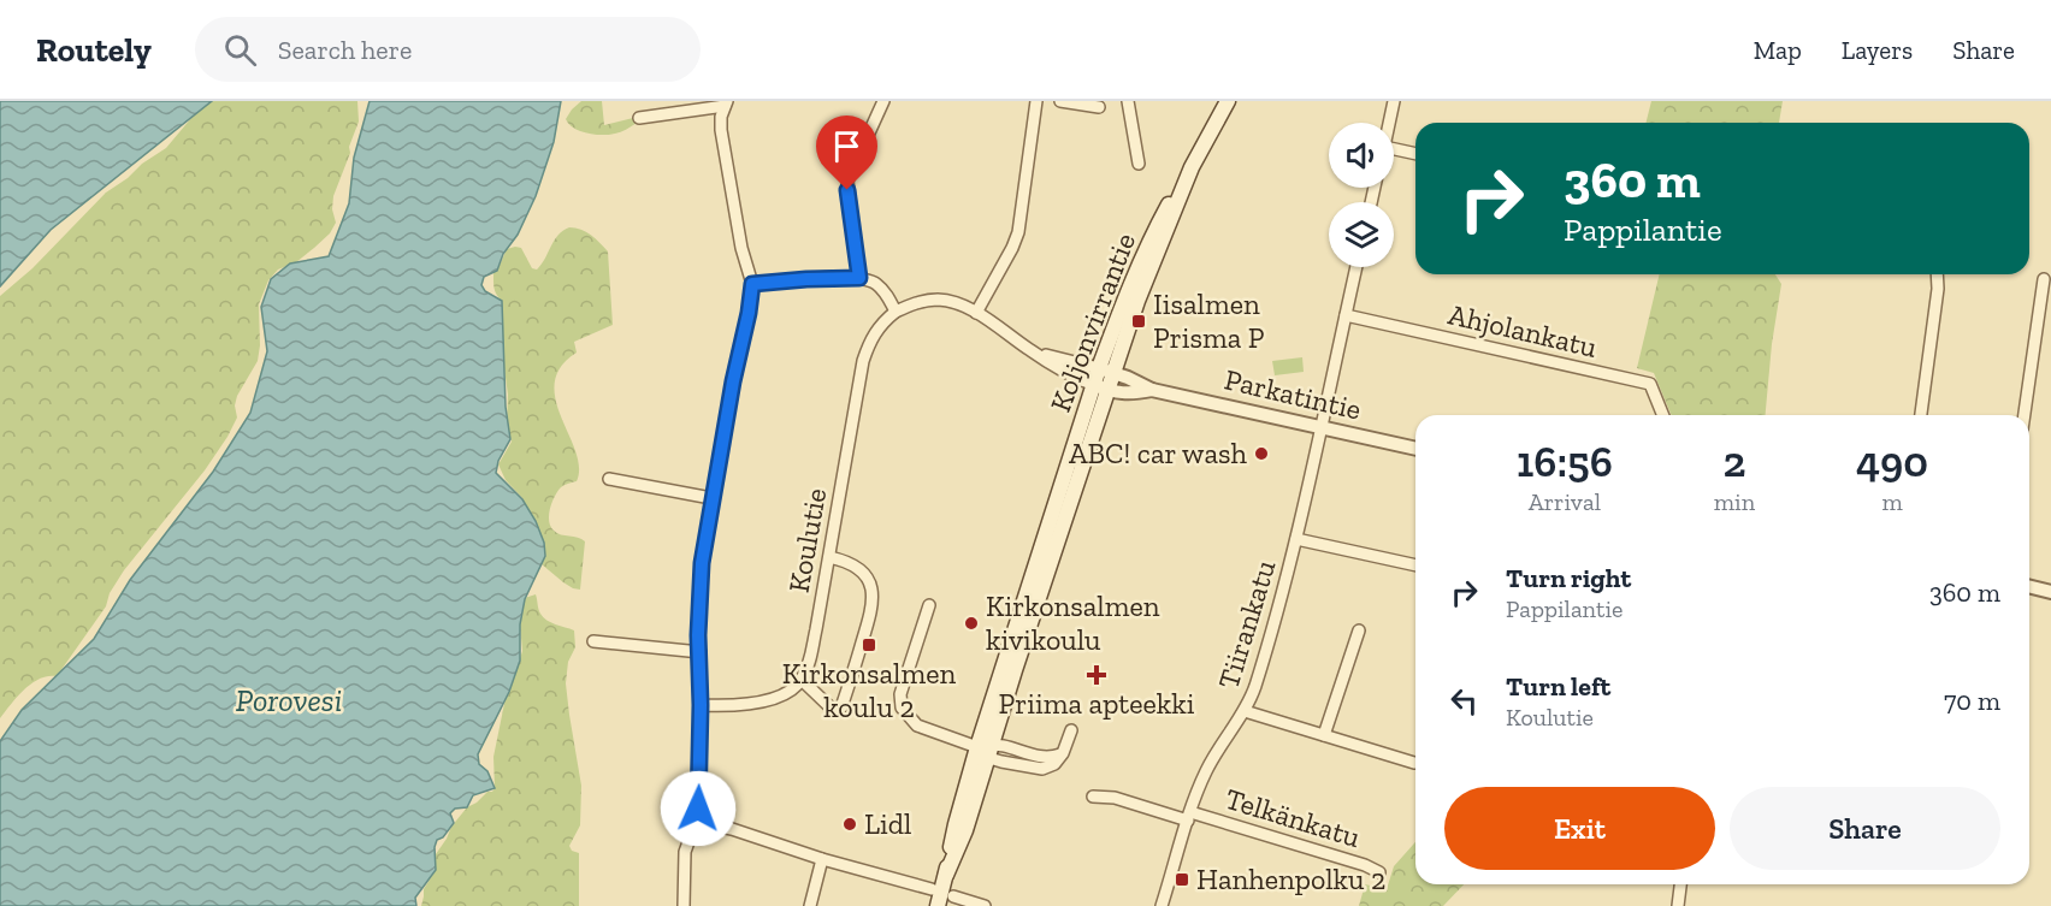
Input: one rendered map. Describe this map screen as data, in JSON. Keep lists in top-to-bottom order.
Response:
{
  "streets": {
    "main road": ["Koljonvirrantie"],
    "street": [
      "Ahjolankatu",
      "Parkatintie",
      "Koulutie",
      "Tiirankatu",
      "Telkänkatu"
    ]
  },
  "crossings": [
    ["Koljonvirrantie", "Parkatintie"],
    ["Ahjolankatu", "Tiirankatu"],
    ["Parkatintie", "Tiirankatu"],
    ["Tiirankatu", "Telkänkatu"]
  ],
  "water": ["Porovesi"],
  "places": {
    "transit": ["Iisalmen Prisma P", "Kirkonsalmen koulu 2", "Hanhenpolku 2"],
    "other": ["ABC! car wash", "Kirkonsalmen kivikoulu", "Lidl"],
    "health": ["Priima apteekki"]
  },
  "page": {
    "header": "Routely",
    "search": "Search here",
    "nav": ["Map", "Layers", "Share"],
    "turn": ["360 m", "Pappilantie"],
    "eta": [
      "16:56",
      "Arrival",
      "2",
      "min",
      "490",
      "m"
    ],
    "list": [
      {
        "name": "Turn right",
        "note": "Pappilantie",
        "value": "360 m"
      },
      {
        "name": "Turn left",
        "note": "Koulutie",
        "value": "70 m"
      }
    ],
    "buttons": ["Exit", "Share"]
  }
}
